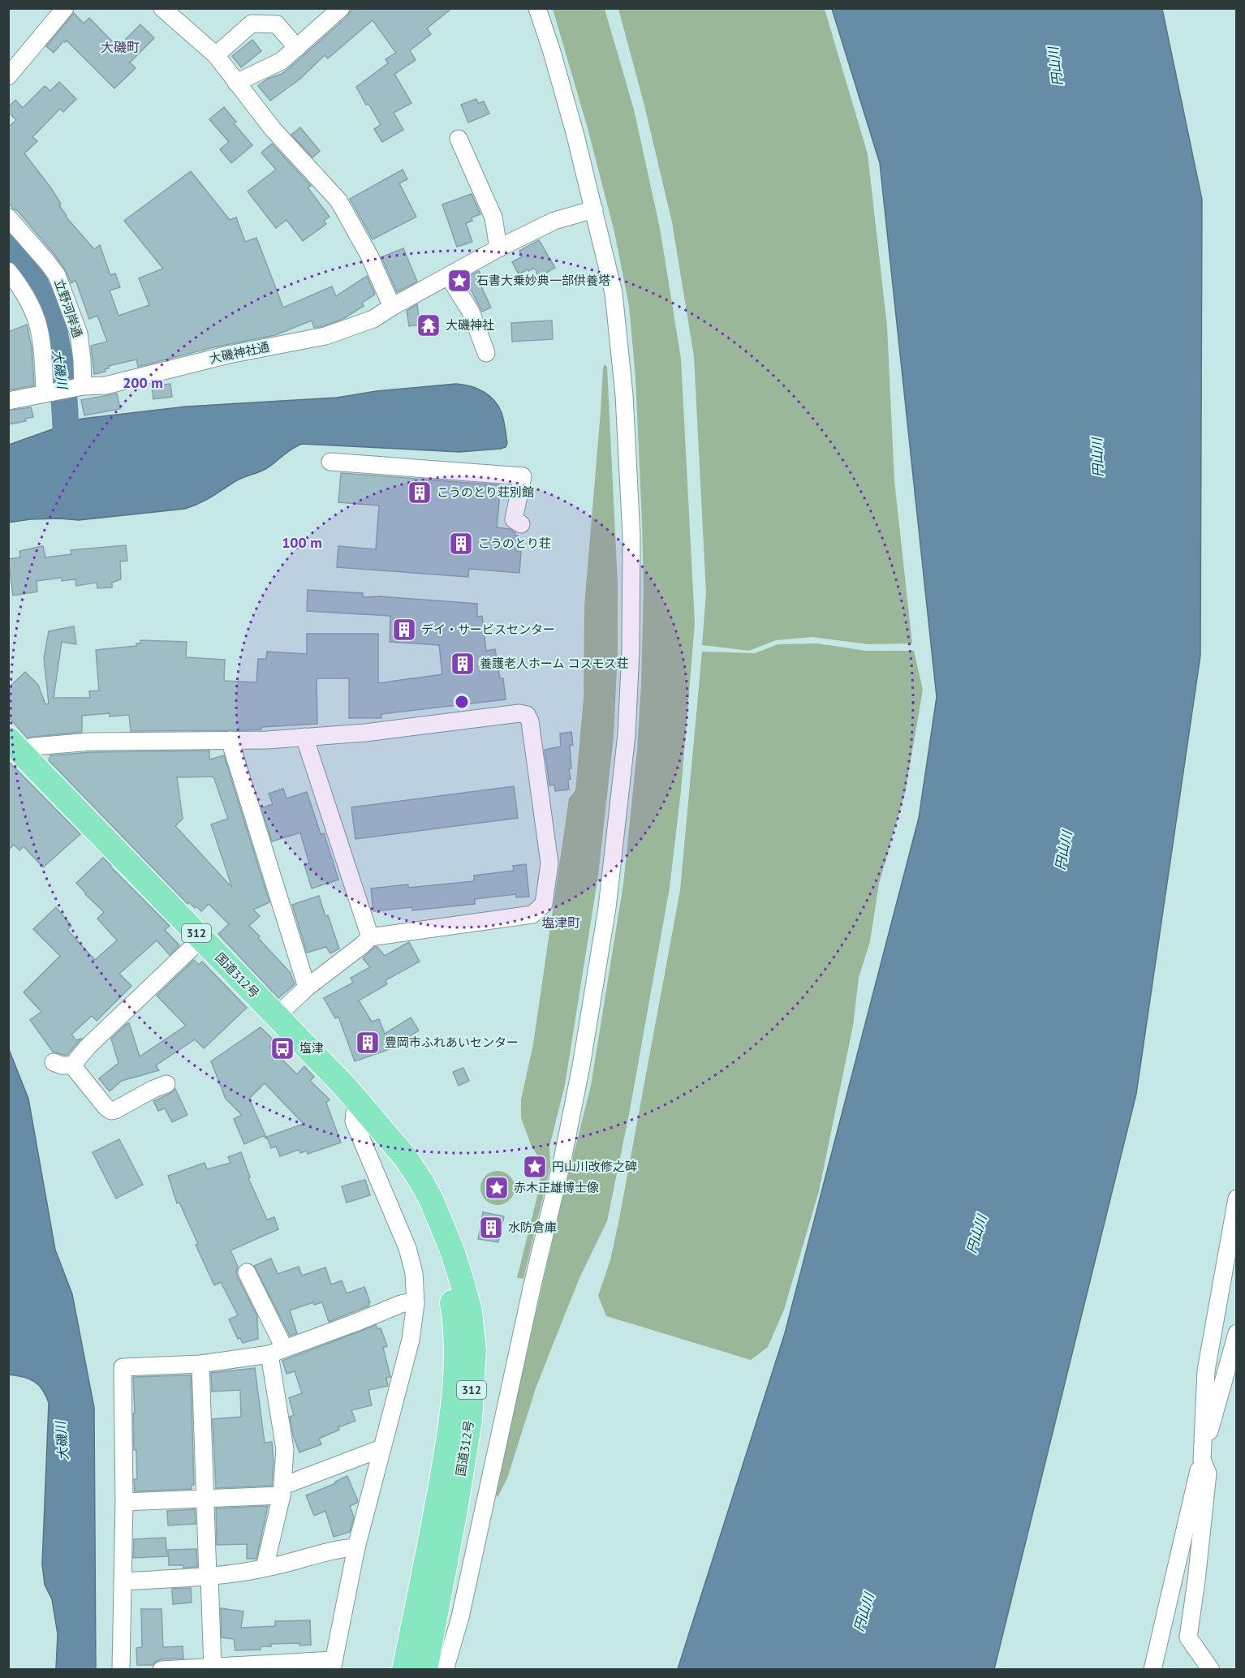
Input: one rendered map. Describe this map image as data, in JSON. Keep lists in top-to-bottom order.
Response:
{
  "streets": {
    "highway": ["312", "国道312号"],
    "street": ["立野河岸通", "大磯神社通"]
  },
  "crossings": [
    ["立野河岸通", "大磯神社通"]
  ],
  "districts": ["大磯町", "塩津町"],
  "water": ["円山川", "大磯川"],
  "places": {
    "place": ["石書大乗妙典一部供養塔", "円山川改修之碑", "赤木正雄博士像"],
    "temple": ["大磯神社"],
    "building": [
      "こうのとり荘別館",
      "こうのとり荘",
      "デイ・サービスセンター",
      "養護老人ホーム コスモス荘",
      "豊岡市ふれあいセンター",
      "水防倉庫"
    ],
    "bus stop": ["塩津"]
  },
  "rings": ["200 m", "100 m"]
}
